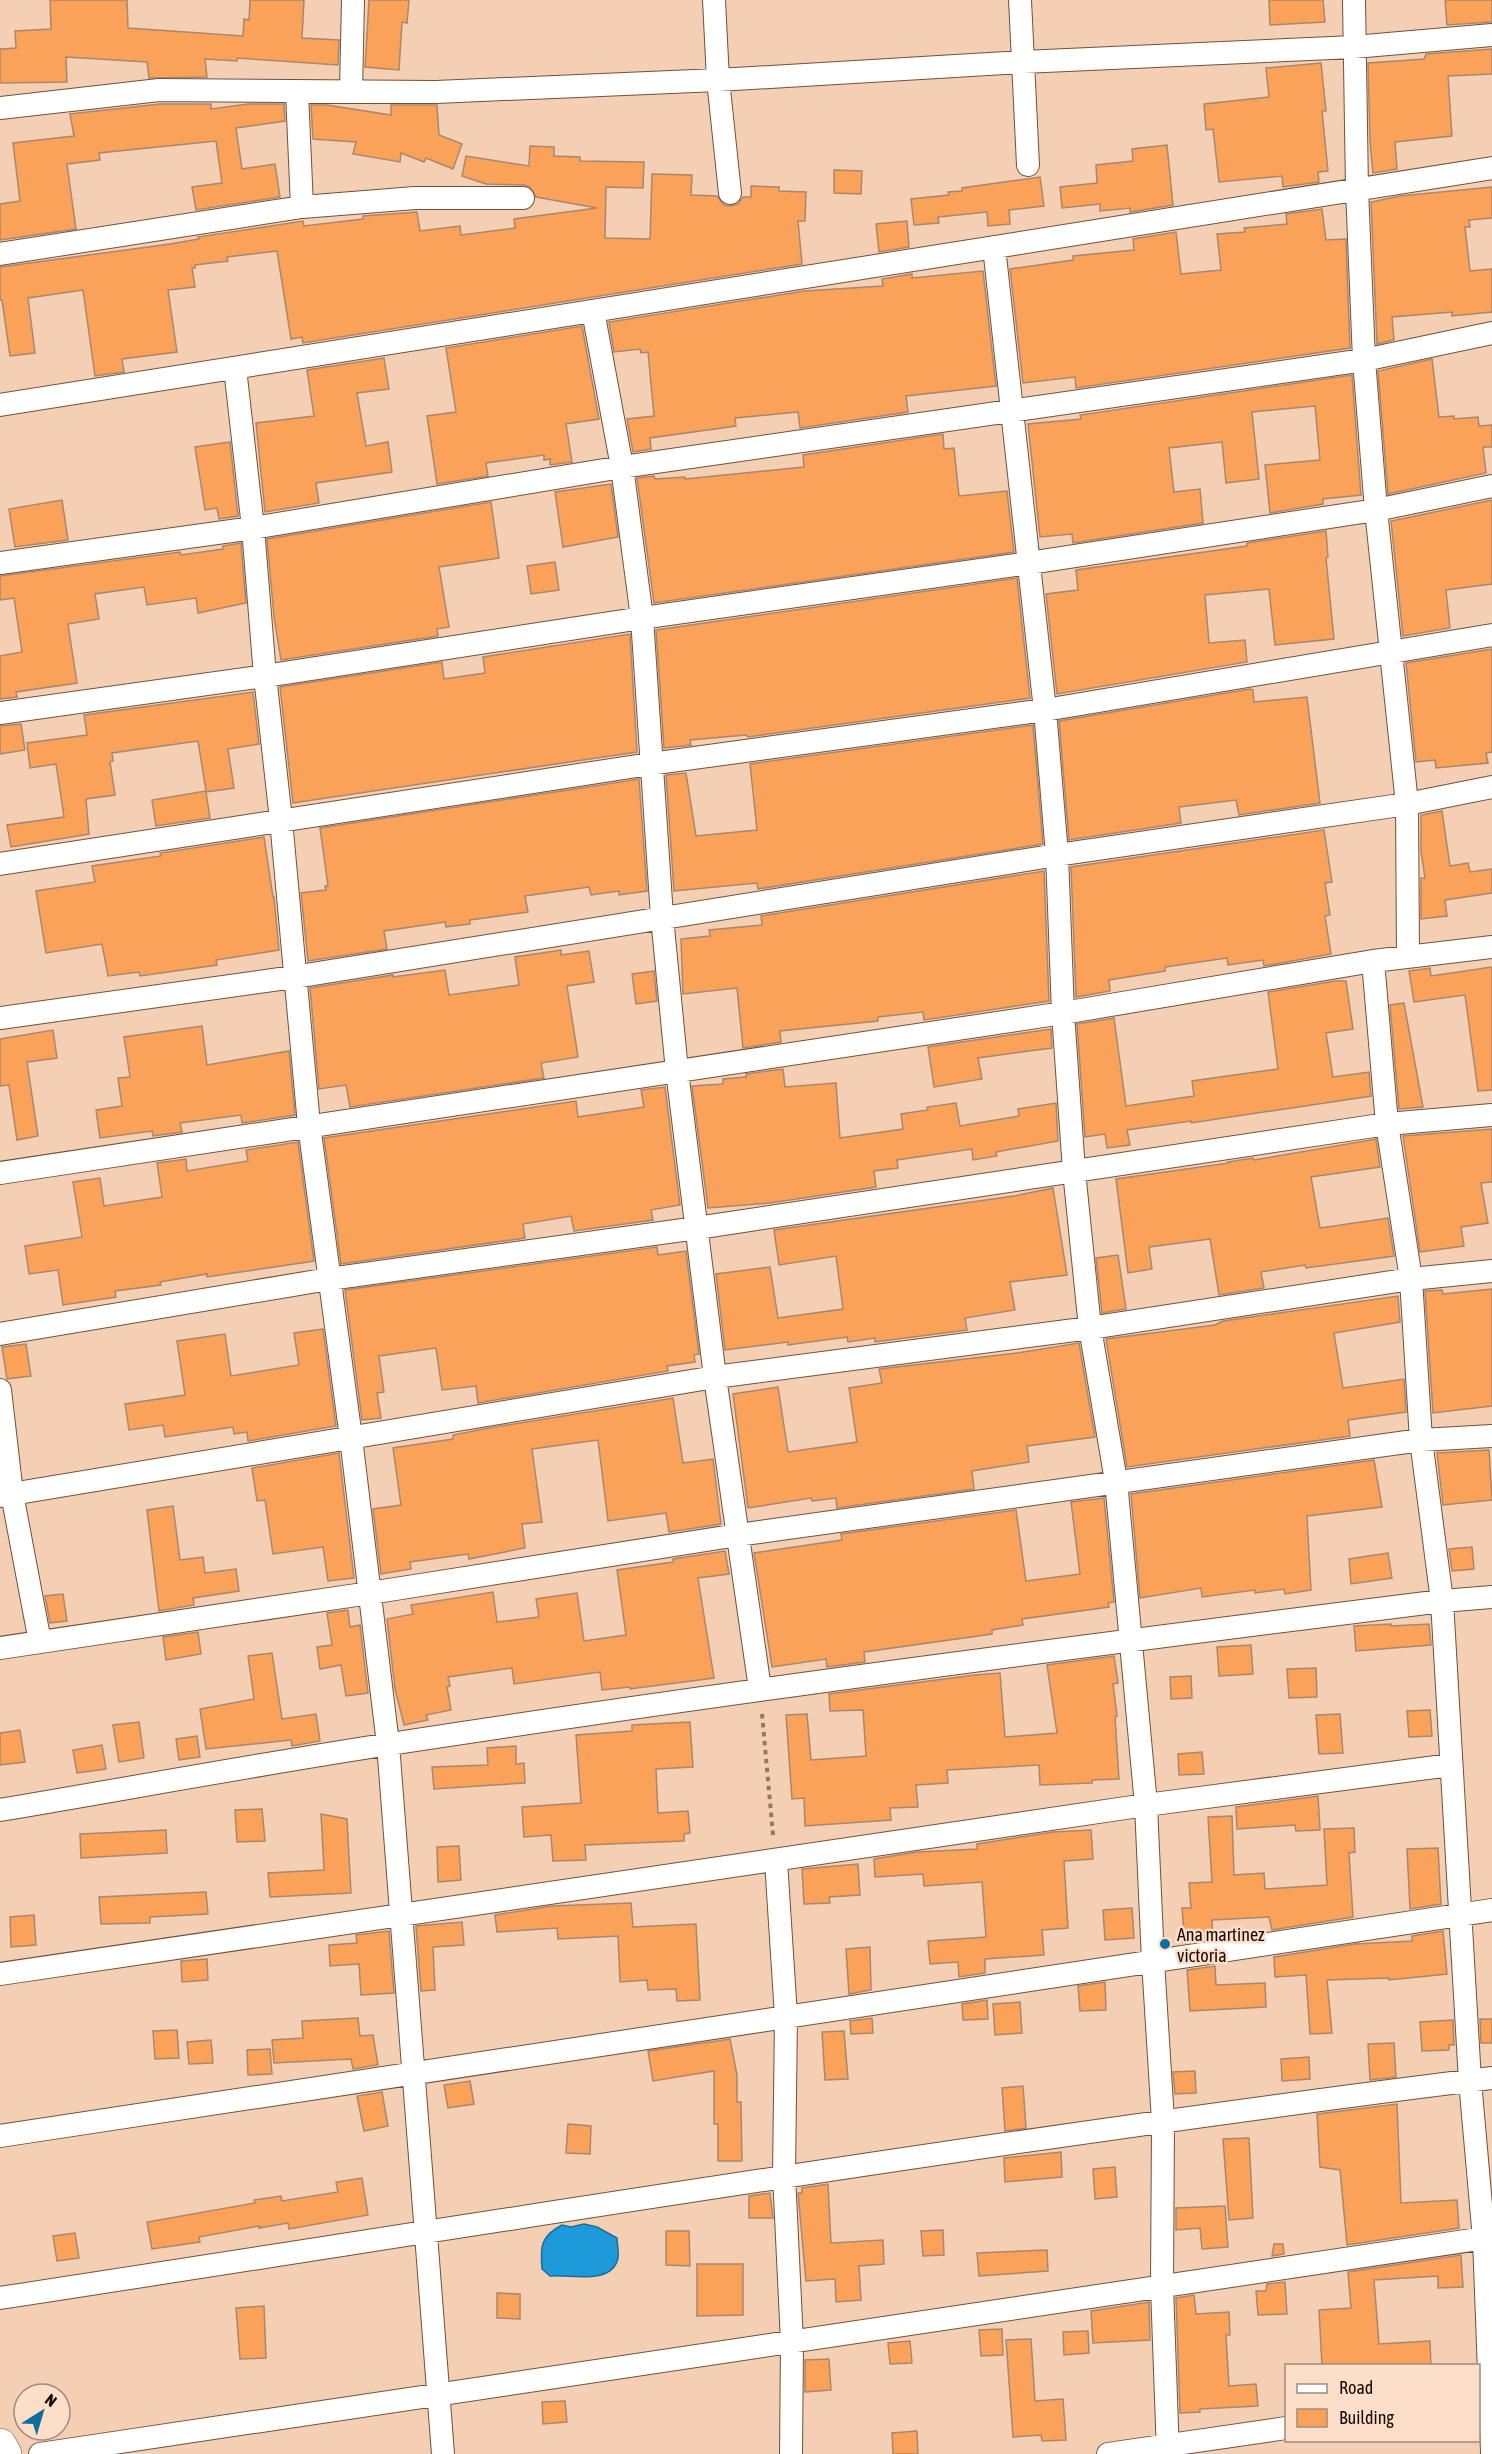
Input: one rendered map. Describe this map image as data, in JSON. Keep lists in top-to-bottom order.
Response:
{
  "places": ["Ana martinez victoria"],
  "legend": ["Road", "Building"],
  "north": "top right"
}
